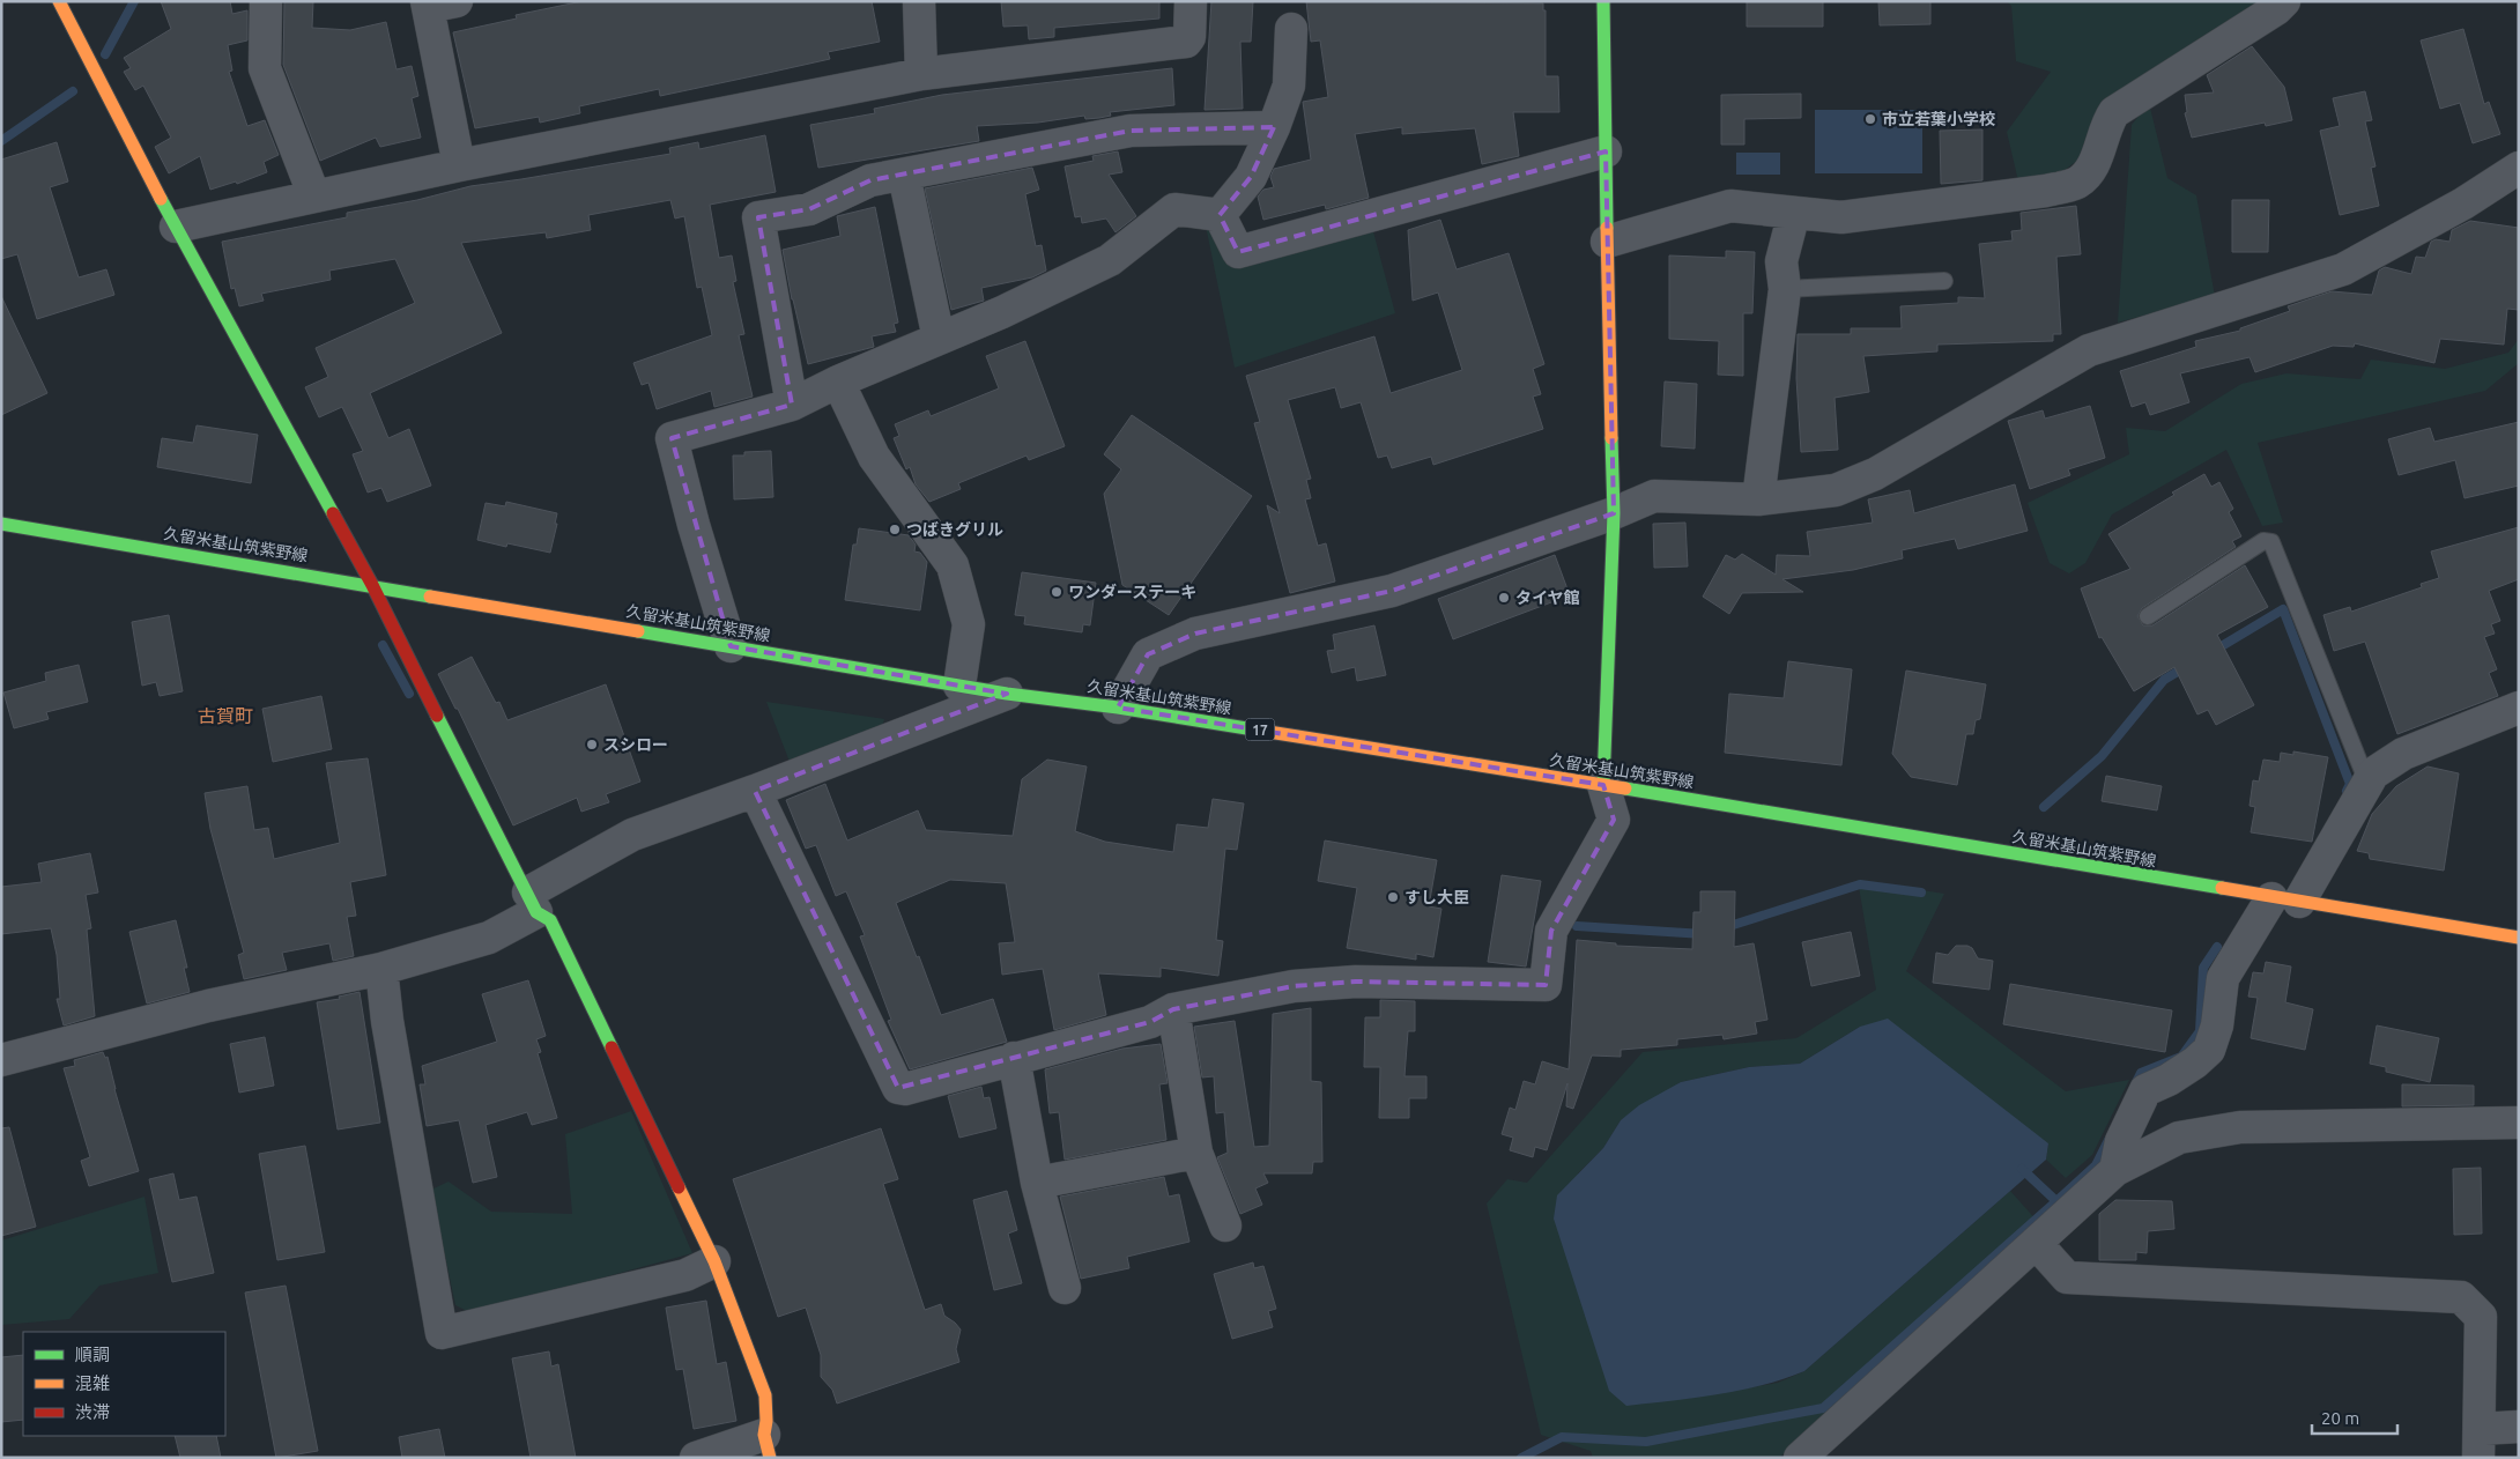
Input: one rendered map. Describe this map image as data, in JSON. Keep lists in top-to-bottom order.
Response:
{
  "streets": {
    "main road": ["久留米基山筑紫野線", "17"]
  },
  "districts": ["古賀町"],
  "places": [
    "市立若葉小学校",
    "つばきグリル",
    "ワンダーステーキ",
    "タイヤ館",
    "スシロー",
    "すし大臣"
  ],
  "legend": ["順調", "混雑", "渋滞"],
  "scale_bar": "20 m"
}
